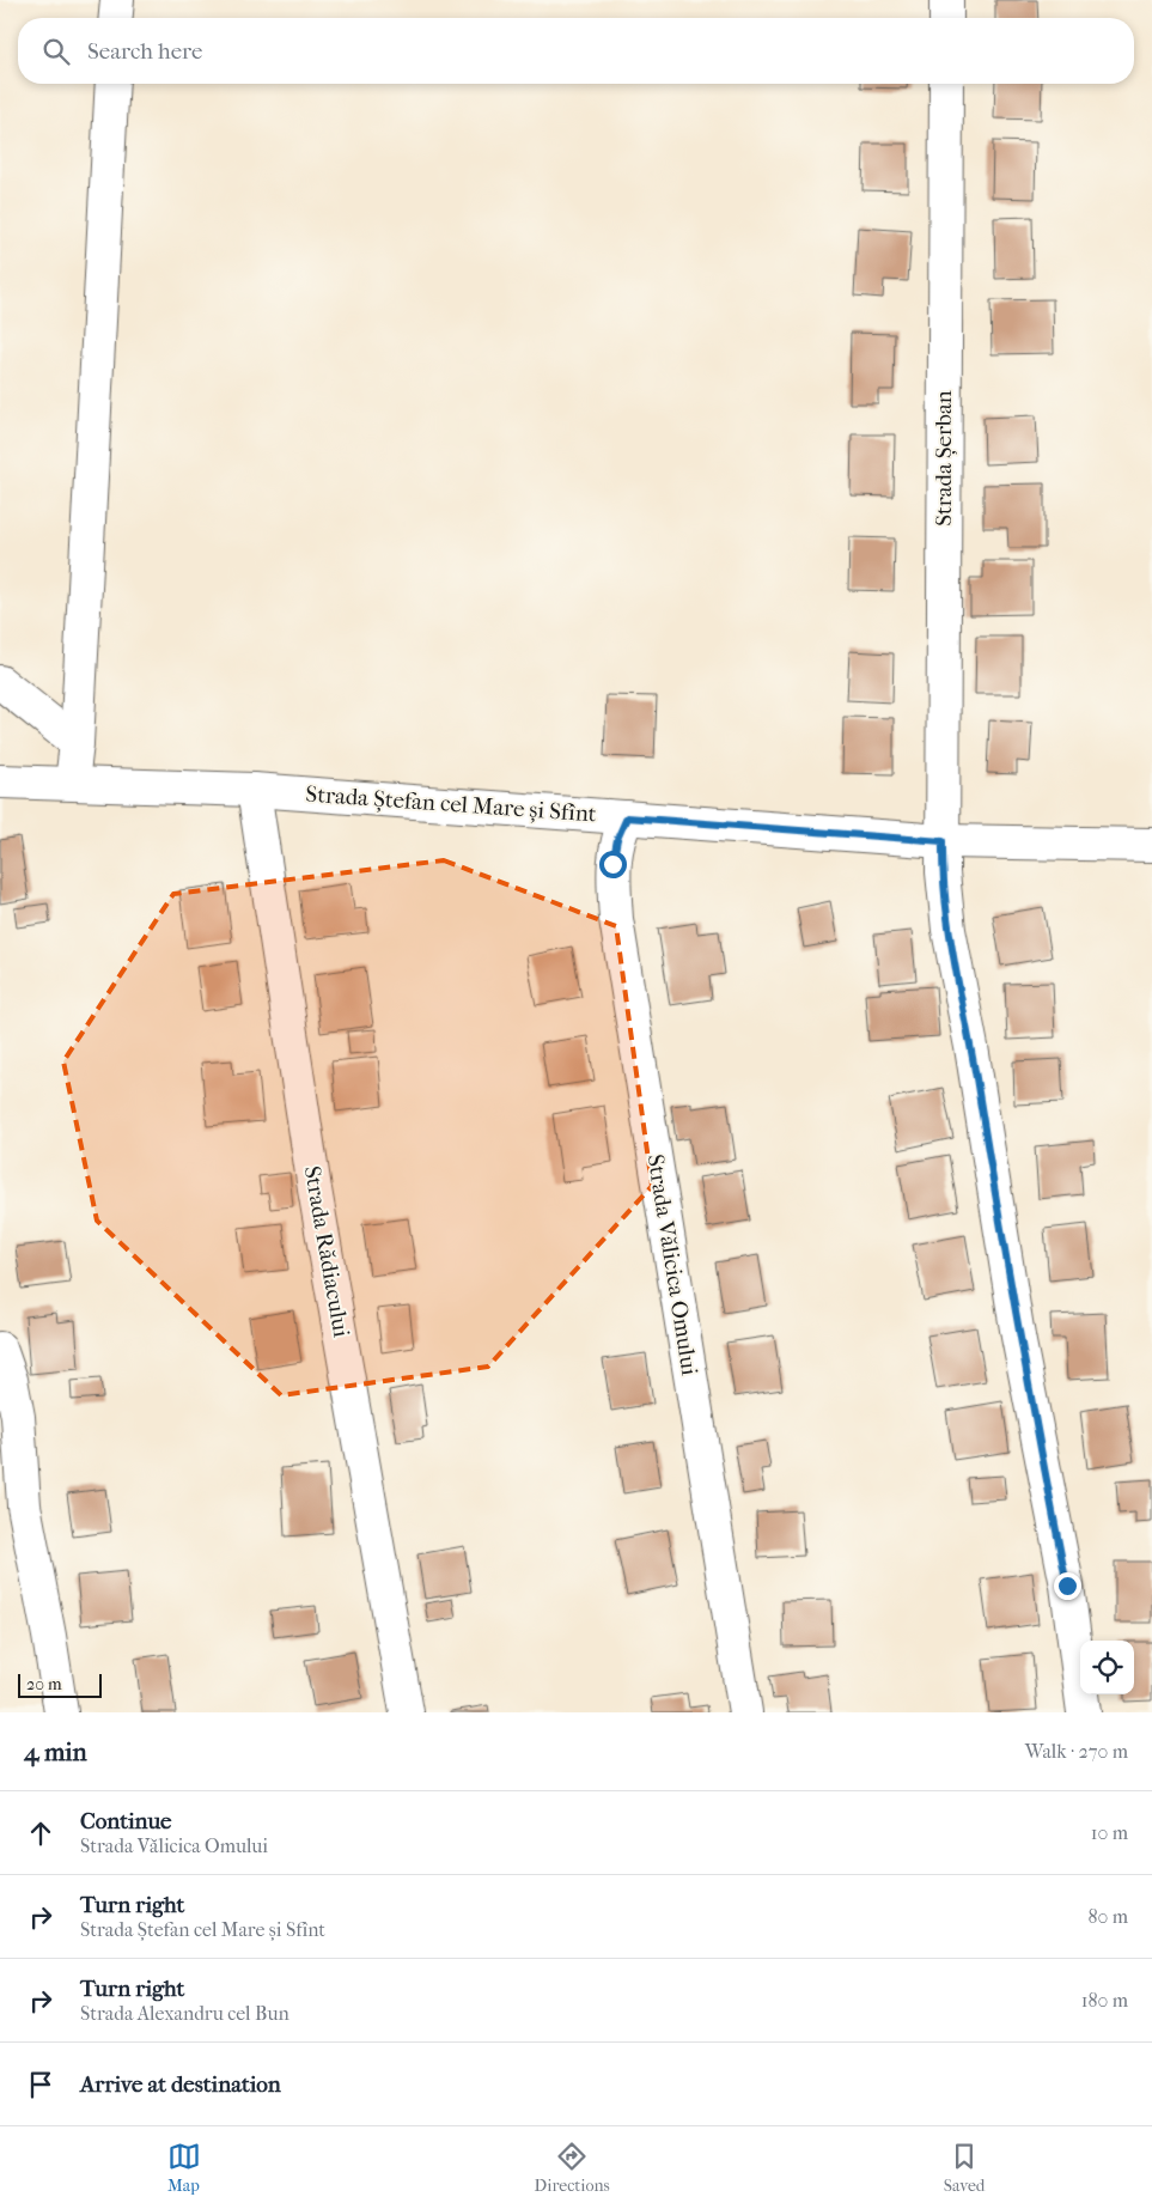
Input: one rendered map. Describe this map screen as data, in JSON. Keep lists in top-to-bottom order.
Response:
{
  "streets": {
    "street": [
      "Strada Șerban",
      "Strada Ștefan cel Mare și Sfînt",
      "Strada Rădiacului",
      "Strada Vălicica Omului"
    ]
  },
  "crossings": [
    ["Strada Șerban", "Strada Ștefan cel Mare și Sfînt"],
    ["Strada Ștefan cel Mare și Sfînt", "Strada Rădiacului"],
    ["Strada Ștefan cel Mare și Sfînt", "Strada Vălicica Omului"]
  ],
  "scale_bar": "20 m",
  "page": {
    "search": "Search here",
    "scale": "20 m",
    "heading": ["4 min", "Walk · 270 m"],
    "list": [
      ["Continue", "Strada Vălicica Omului", "10 m"],
      ["Turn right", "Strada Ștefan cel Mare și Sfînt", "80 m"],
      ["Turn right", "Strada Alexandru cel Bun", "180 m"],
      "Arrive at destination"
    ],
    "nav": ["Map", "Directions", "Saved"]
  }
}
